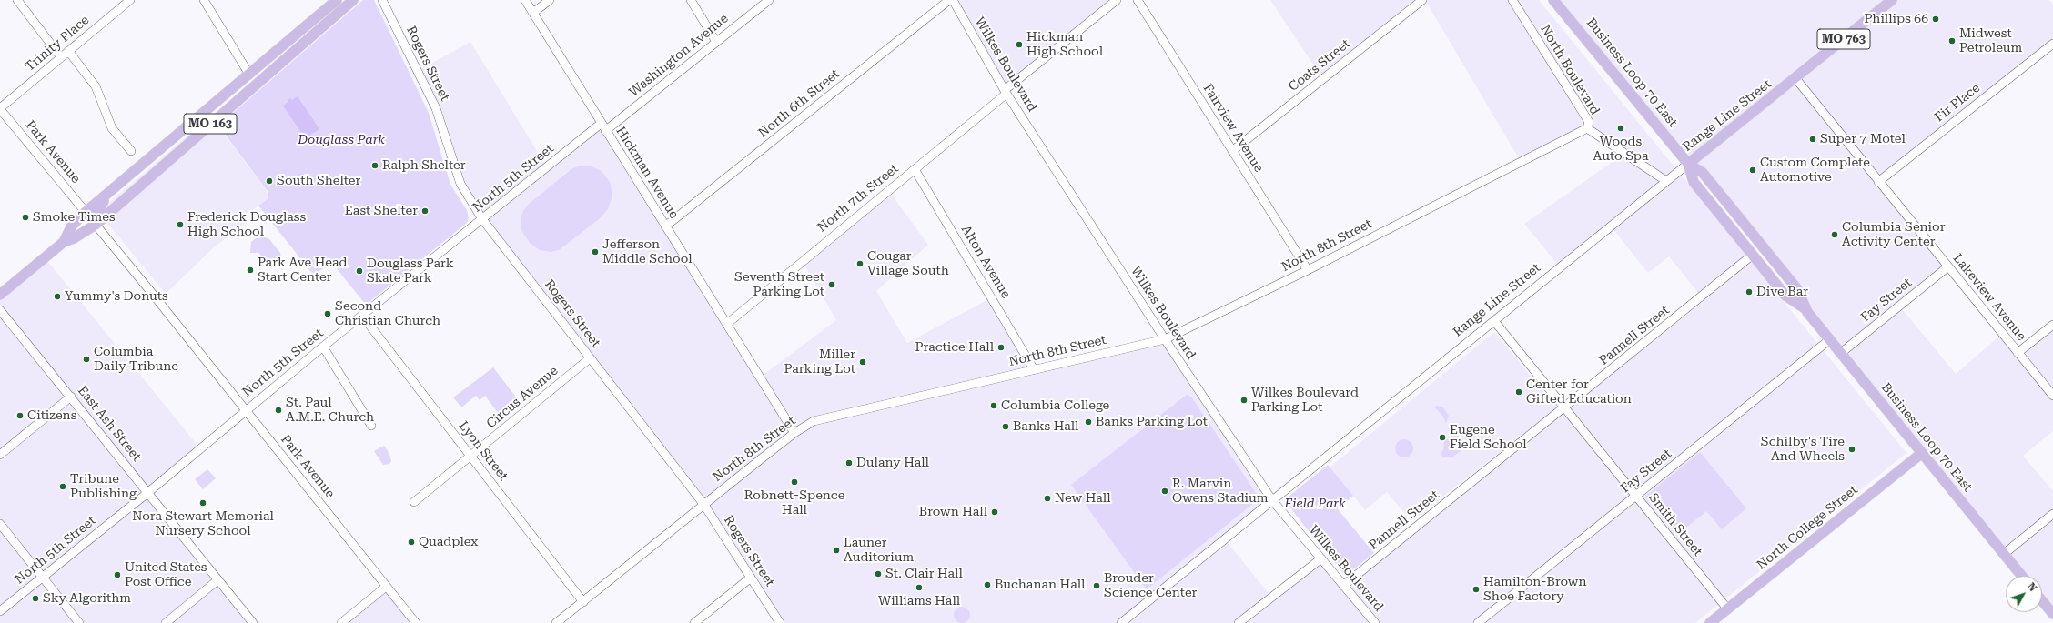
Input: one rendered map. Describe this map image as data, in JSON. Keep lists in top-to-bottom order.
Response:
{
  "streets": {
    "main road": [
      "MO 763",
      "Business Loop 70 East",
      "Range Line Street",
      "MO 163",
      "North College Street"
    ],
    "street": [
      "Trinity Place",
      "Washington Avenue",
      "Rogers Street",
      "Wilkes Boulevard",
      "Coats Street",
      "North Boulevard",
      "Fir Place",
      "North 6th Street",
      "Fairview Avenue",
      "Park Avenue",
      "Hickman Avenue",
      "North 5th Street",
      "North 7th Street",
      "North 8th Street",
      "Alton Avenue",
      "Lakeview Avenue",
      "Fay Street",
      "Pannell Street",
      "Circus Avenue",
      "East Ash Street",
      "Lyon Street",
      "Smith Street"
    ]
  },
  "crossings": [
    ["Trinity Place", "Park Avenue"],
    ["Washington Avenue", "Hickman Avenue"],
    ["Washington Avenue", "North 5th Street"],
    ["Rogers Street", "North 5th Street"],
    ["Rogers Street", "North 8th Street"],
    ["Rogers Street", "Circus Avenue"],
    ["Wilkes Boulevard", "Range Line Street"],
    ["Wilkes Boulevard", "North 7th Street"],
    ["Wilkes Boulevard", "North 8th Street"],
    ["Wilkes Boulevard", "Pannell Street"],
    ["Coats Street", "Fairview Avenue"],
    ["North Boulevard", "Range Line Street"],
    ["North Boulevard", "North 8th Street"],
    ["Business Loop 70 East", "Range Line Street"],
    ["Business Loop 70 East", "Fay Street"],
    ["Business Loop 70 East", "Pannell Street"],
    ["Business Loop 70 East", "North College Street"],
    ["Fir Place", "Lakeview Avenue"],
    ["North 6th Street", "Hickman Avenue"],
    ["Range Line Street", "Lakeview Avenue"],
    ["Range Line Street", "Smith Street"],
    ["MO 163", "Park Avenue"],
    ["Fairview Avenue", "North 8th Street"],
    ["Park Avenue", "North 5th Street"],
    ["Hickman Avenue", "North 5th Street"],
    ["Hickman Avenue", "North 7th Street"],
    ["Hickman Avenue", "North 8th Street"],
    ["North 5th Street", "East Ash Street"],
    ["North 5th Street", "Lyon Street"],
    ["North 7th Street", "Alton Avenue"],
    ["North 8th Street", "Alton Avenue"],
    ["North 8th Street", "Lyon Street"],
    ["Lakeview Avenue", "Fay Street"],
    ["Fay Street", "Smith Street"],
    ["Pannell Street", "Smith Street"],
    ["Circus Avenue", "Lyon Street"],
    ["Smith Street", "North College Street"]
  ],
  "parks": ["Douglass Park", "Field Park"],
  "places": [
    "Phillips 66",
    "Midwest Petroleum",
    "Hickman High School",
    "Woods Auto Spa",
    "Super 7 Motel",
    "Ralph Shelter",
    "Custom Complete Automotive",
    "South Shelter",
    "East Shelter",
    "Smoke Times",
    "Frederick Douglass High School",
    "Columbia Senior Activity Center",
    "Jefferson Middle School",
    "Cougar Village South",
    "Park Ave Head Start Center",
    "Douglass Park Skate Park",
    "Seventh Street Parking Lot",
    "Dive Bar",
    "Yummy's Donuts",
    "Second Christian Church",
    "Practice Hall",
    "Columbia Daily Tribune",
    "Miller Parking Lot",
    "Center for Gifted Education",
    "Wilkes Boulevard Parking Lot",
    "Columbia College",
    "St. Paul A.M.E. Church",
    "Citizens",
    "Banks Parking Lot",
    "Banks Hall",
    "Eugene Field School",
    "Schilby's Tire And Wheels",
    "Dulany Hall",
    "Robnett-Spence Hall",
    "Tribune Publishing",
    "R. Marvin Owens Stadium",
    "New Hall",
    "Nora Stewart Memorial Nursery School",
    "Brown Hall",
    "Quadplex",
    "Launer Auditorium",
    "St. Clair Hall",
    "United States Post Office",
    "Buchanan Hall",
    "Brouder Science Center",
    "Williams Hall",
    "Hamilton-Brown Shoe Factory",
    "Sky Algorithm"
  ],
  "north": "top right"
}
